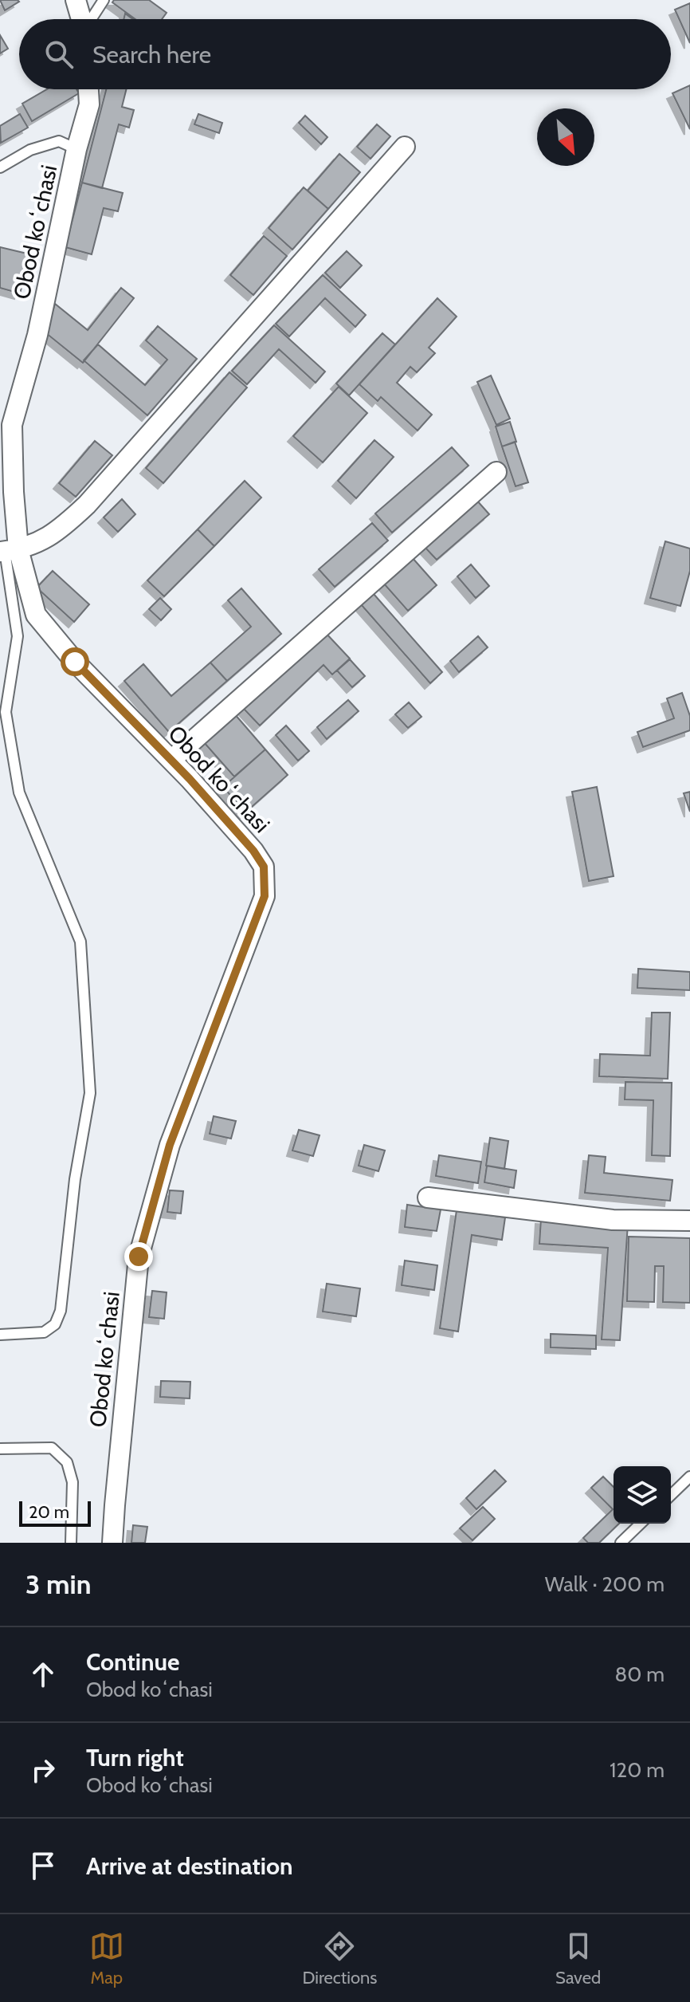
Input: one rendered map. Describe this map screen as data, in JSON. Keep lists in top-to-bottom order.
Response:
{
  "streets": {
    "street": ["Obod koʻchasi"]
  },
  "scale_bar": "20 m",
  "north": "bottom right",
  "page": {
    "search": "Search here",
    "scale": "20 m",
    "heading": ["3 min", "Walk · 200 m"],
    "list": [
      ["Continue", "Obod koʻchasi", "80 m"],
      ["Turn right", "Obod koʻchasi", "120 m"],
      "Arrive at destination"
    ],
    "nav": ["Map", "Directions", "Saved"]
  }
}
